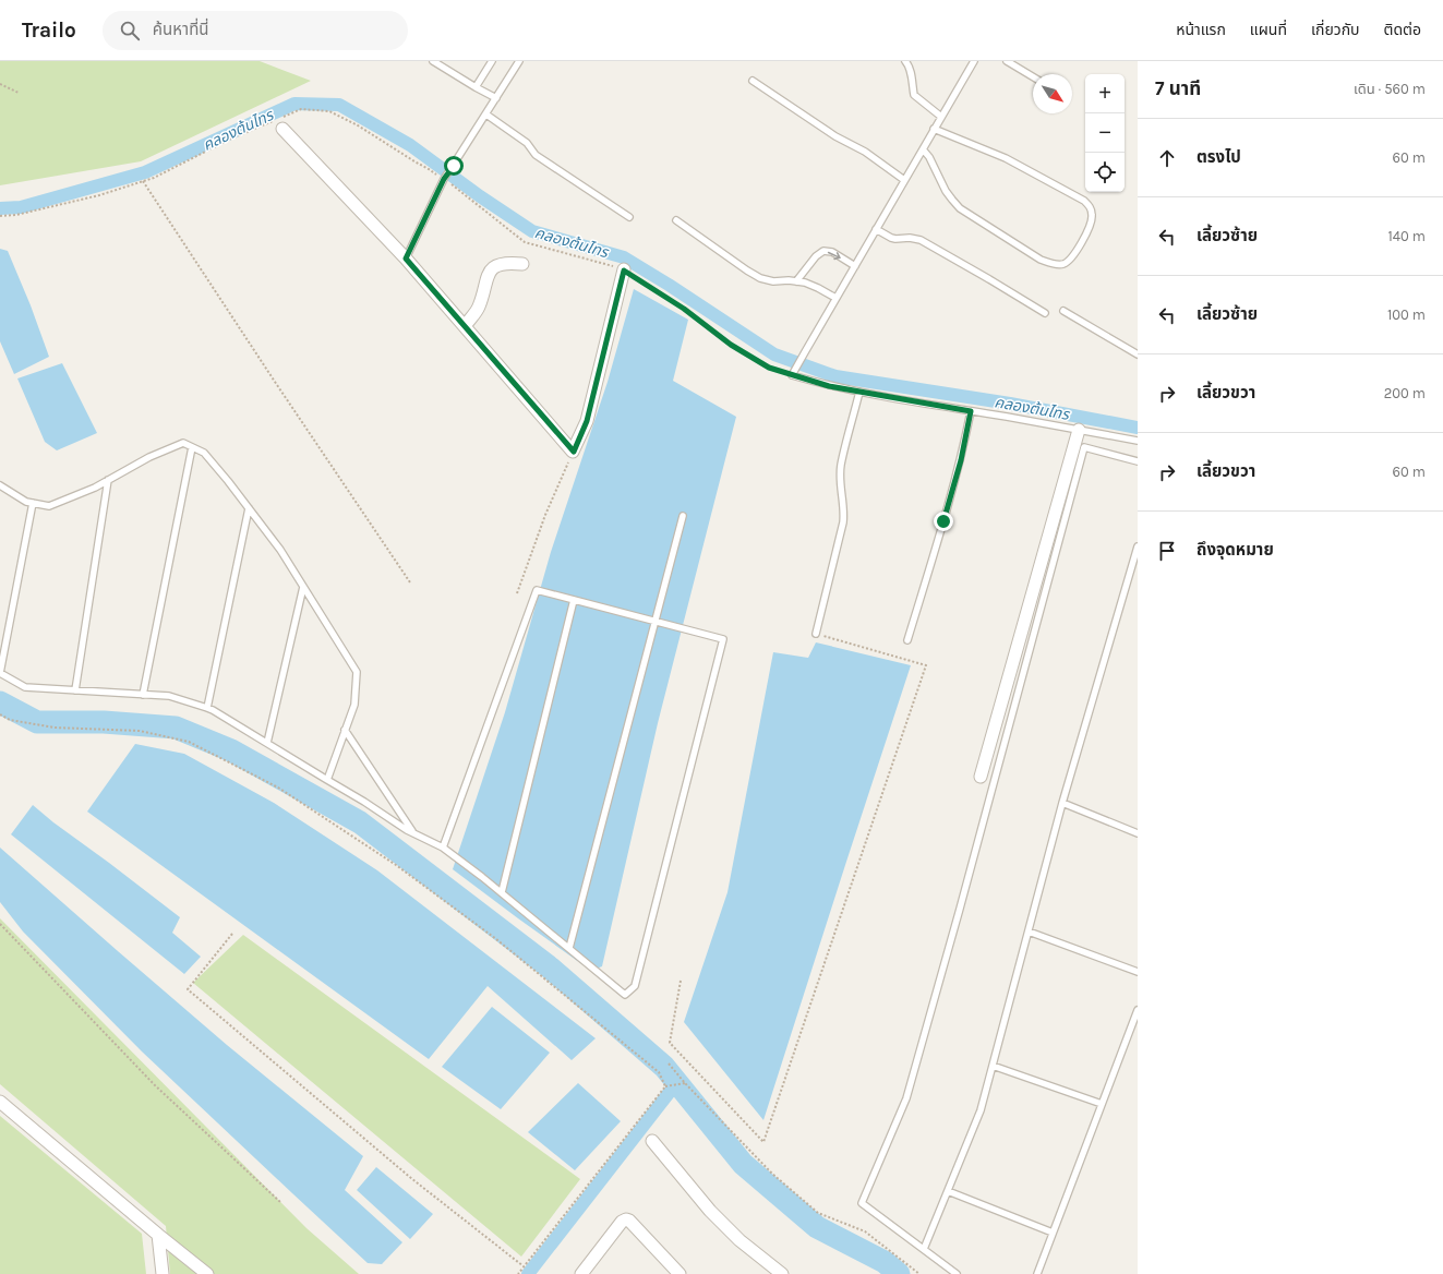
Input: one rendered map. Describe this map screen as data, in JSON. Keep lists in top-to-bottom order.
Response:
{
  "water": ["คลองต้นไทร"],
  "north": "bottom right",
  "page": {
    "header": "Trailo",
    "search": "ค้นหาที่นี่",
    "nav": [
      "หน้าแรก",
      "แผนที่",
      "เกี่ยวกับ",
      "ติดต่อ"
    ],
    "heading": ["7 นาที", "เดิน · 560 m"],
    "map_buttons": ["+", "−"],
    "list": [
      ["ตรงไป", "60 m"],
      ["เลี้ยวซ้าย", "140 m"],
      ["เลี้ยวซ้าย", "100 m"],
      ["เลี้ยวขวา", "200 m"],
      ["เลี้ยวขวา", "60 m"],
      "ถึงจุดหมาย"
    ]
  }
}
